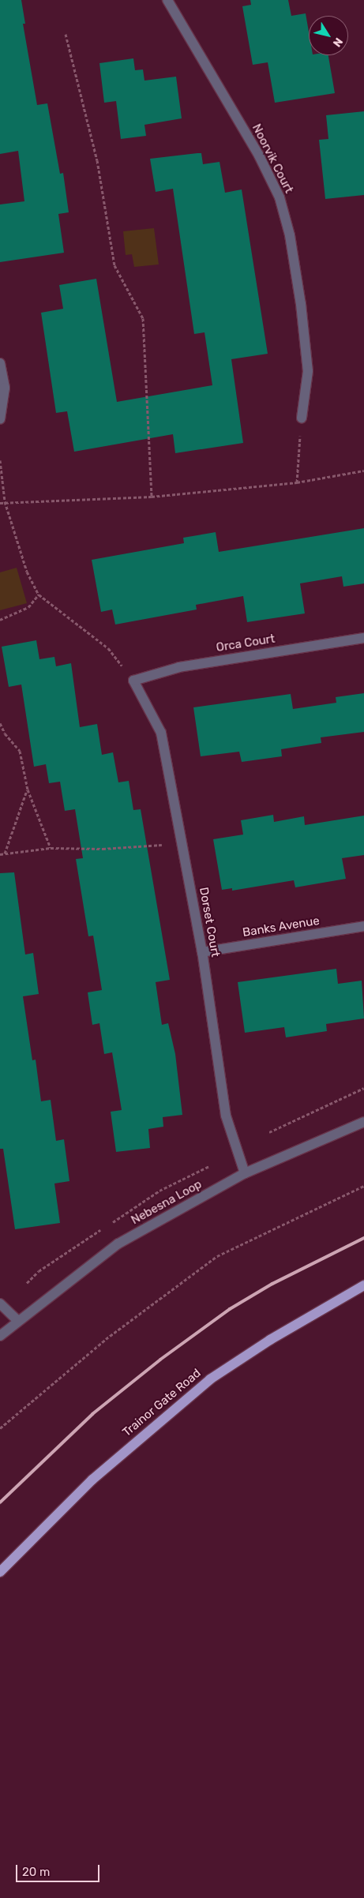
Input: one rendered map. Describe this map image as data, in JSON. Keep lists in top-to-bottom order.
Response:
{
  "streets": {
    "main road": ["Trainor Gate Road"],
    "street": [
      "Noorvik Court",
      "Orca Court",
      "Dorset Court",
      "Banks Avenue",
      "Nebesna Loop"
    ]
  },
  "crossings": [
    ["Orca Court", "Dorset Court"],
    ["Dorset Court", "Banks Avenue"],
    ["Dorset Court", "Nebesna Loop"]
  ],
  "scale_bar": "20 m",
  "north": "bottom right"
}
